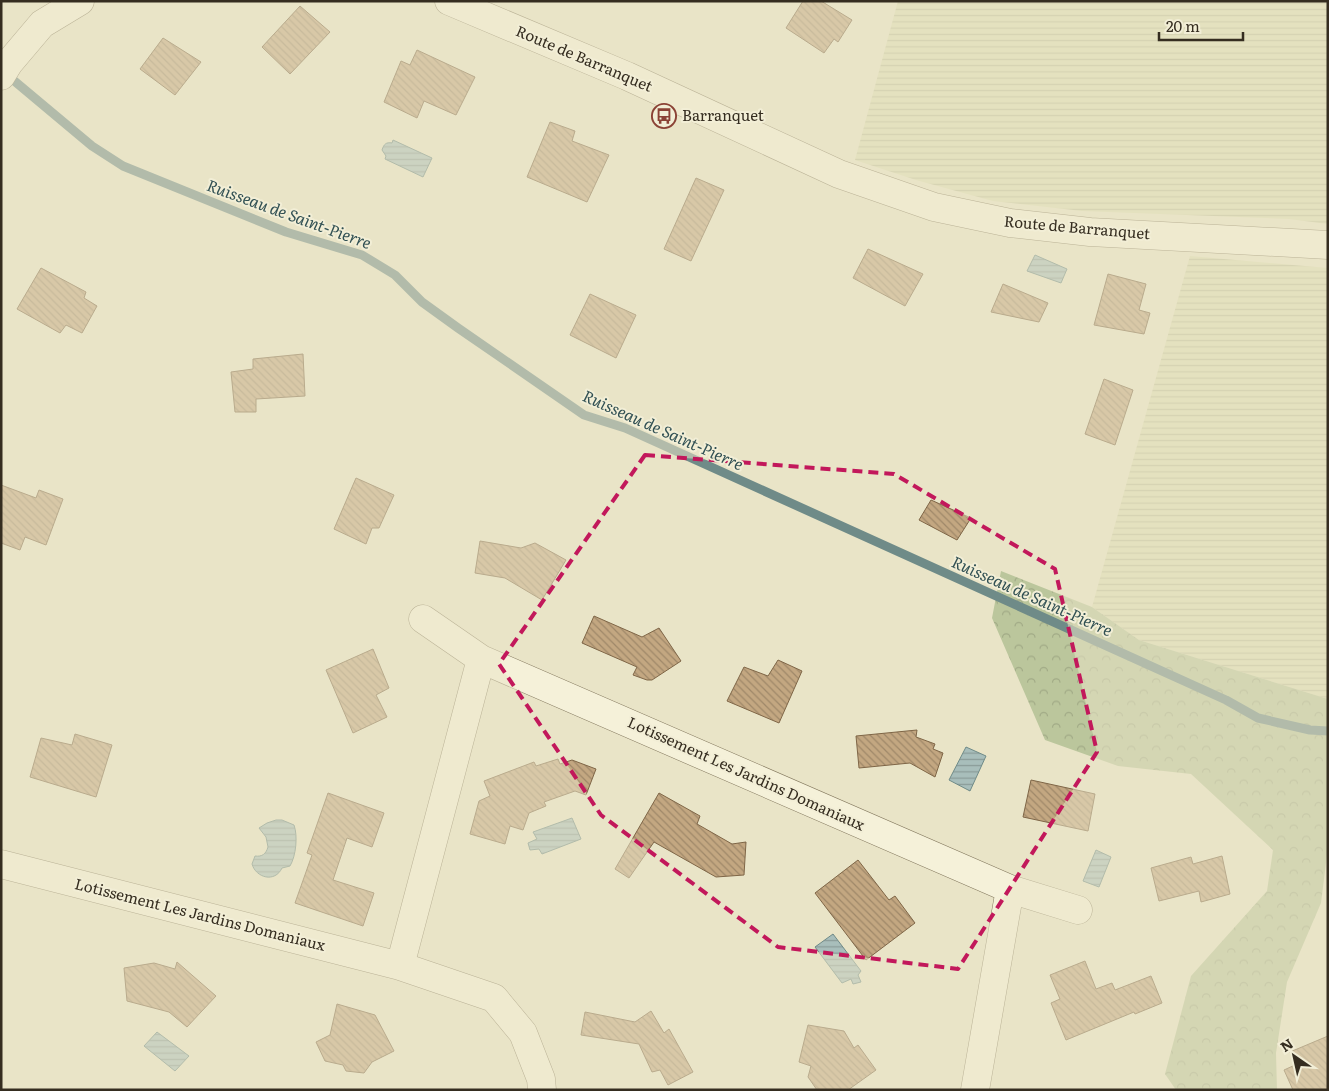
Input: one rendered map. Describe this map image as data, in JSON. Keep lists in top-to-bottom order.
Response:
{
  "streets": {
    "street": ["Route de Barranquet", "Lotissement Les Jardins Domaniaux"]
  },
  "water": ["Ruisseau de Saint-Pierre"],
  "places": {
    "bus stop": ["Barranquet"]
  },
  "scale_bar": "20 m",
  "north": "top left"
}
